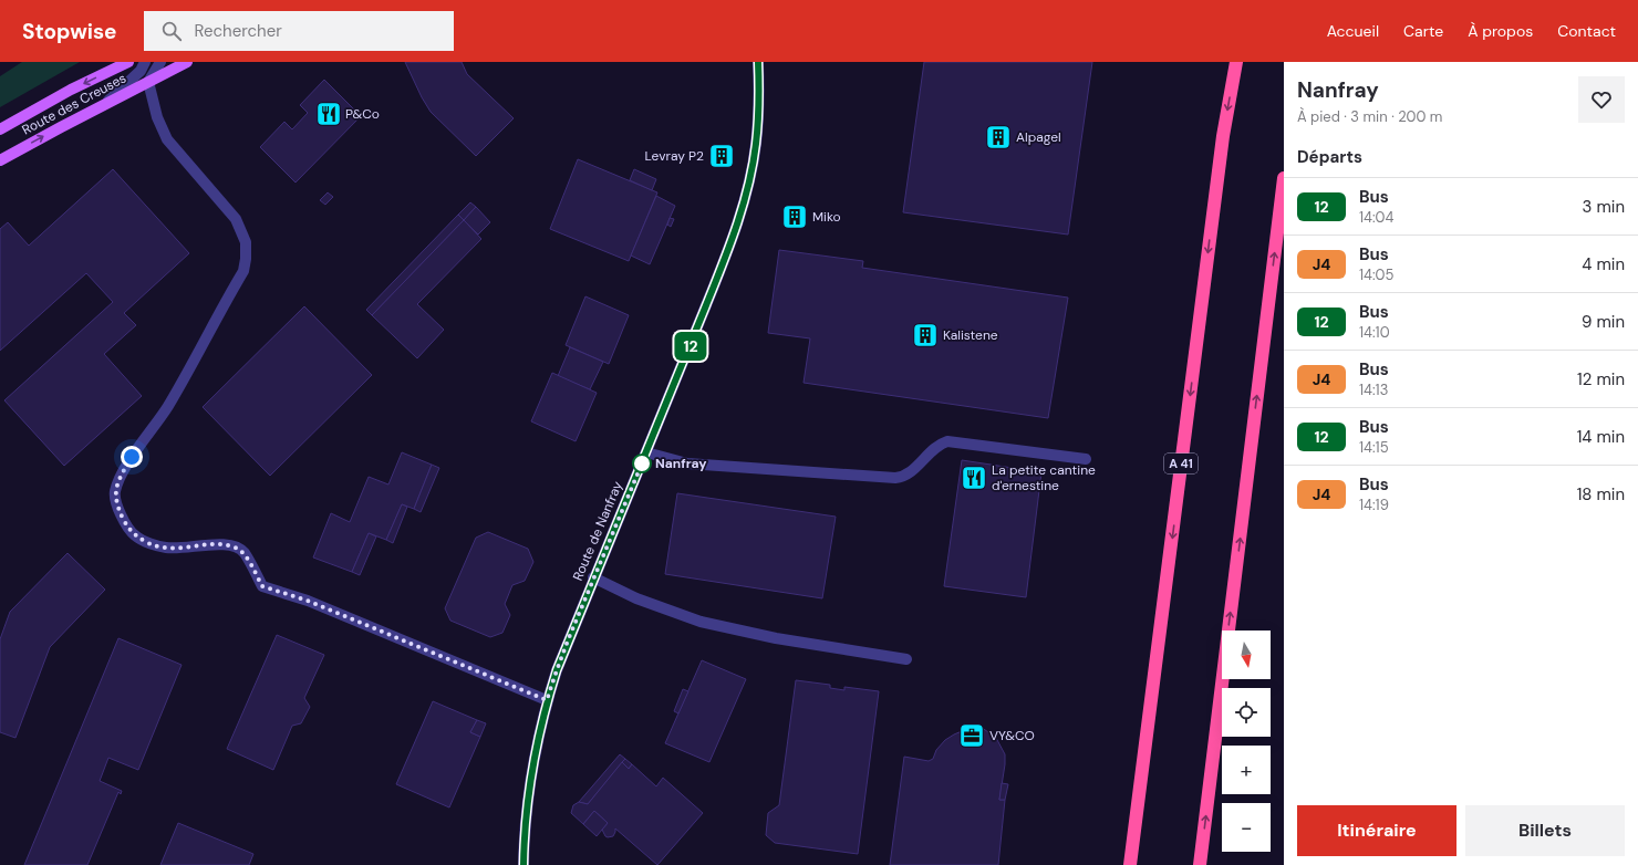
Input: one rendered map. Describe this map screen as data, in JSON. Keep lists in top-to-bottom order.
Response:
{
  "streets": {
    "highway": ["A 41"],
    "main road": ["Route des Creuses"],
    "street": ["Route de Nanfray"]
  },
  "places": {
    "restaurant": ["P&Co", "La petite cantine d'ernestine"],
    "building": [
      "Alpagel",
      "Levray P2",
      "Miko",
      "Kalistene"
    ],
    "other": ["Nanfray"],
    "office": ["VY&CO"]
  },
  "lines": ["bus line 12"],
  "north": "bottom",
  "page": {
    "header": "Stopwise",
    "search": "Rechercher",
    "nav": [
      "Accueil",
      "Carte",
      "À propos",
      "Contact"
    ],
    "on_map": "12",
    "heading": [
      ["Nanfray", "À pied · 3 min · 200 m"],
      "Départs"
    ],
    "list": [
      {
        "mark": "12",
        "name": "Bus",
        "note": "14:04",
        "value": "3 min"
      },
      {
        "mark": "J4",
        "name": "Bus",
        "note": "14:05",
        "value": "4 min"
      },
      {
        "mark": "12",
        "name": "Bus",
        "note": "14:10",
        "value": "9 min"
      },
      {
        "mark": "J4",
        "name": "Bus",
        "note": "14:13",
        "value": "12 min"
      },
      {
        "mark": "12",
        "name": "Bus",
        "note": "14:15",
        "value": "14 min"
      },
      {
        "mark": "J4",
        "name": "Bus",
        "note": "14:19",
        "value": "18 min"
      }
    ],
    "map_buttons": ["+", "−"],
    "buttons": ["Itinéraire", "Billets"]
  }
}
